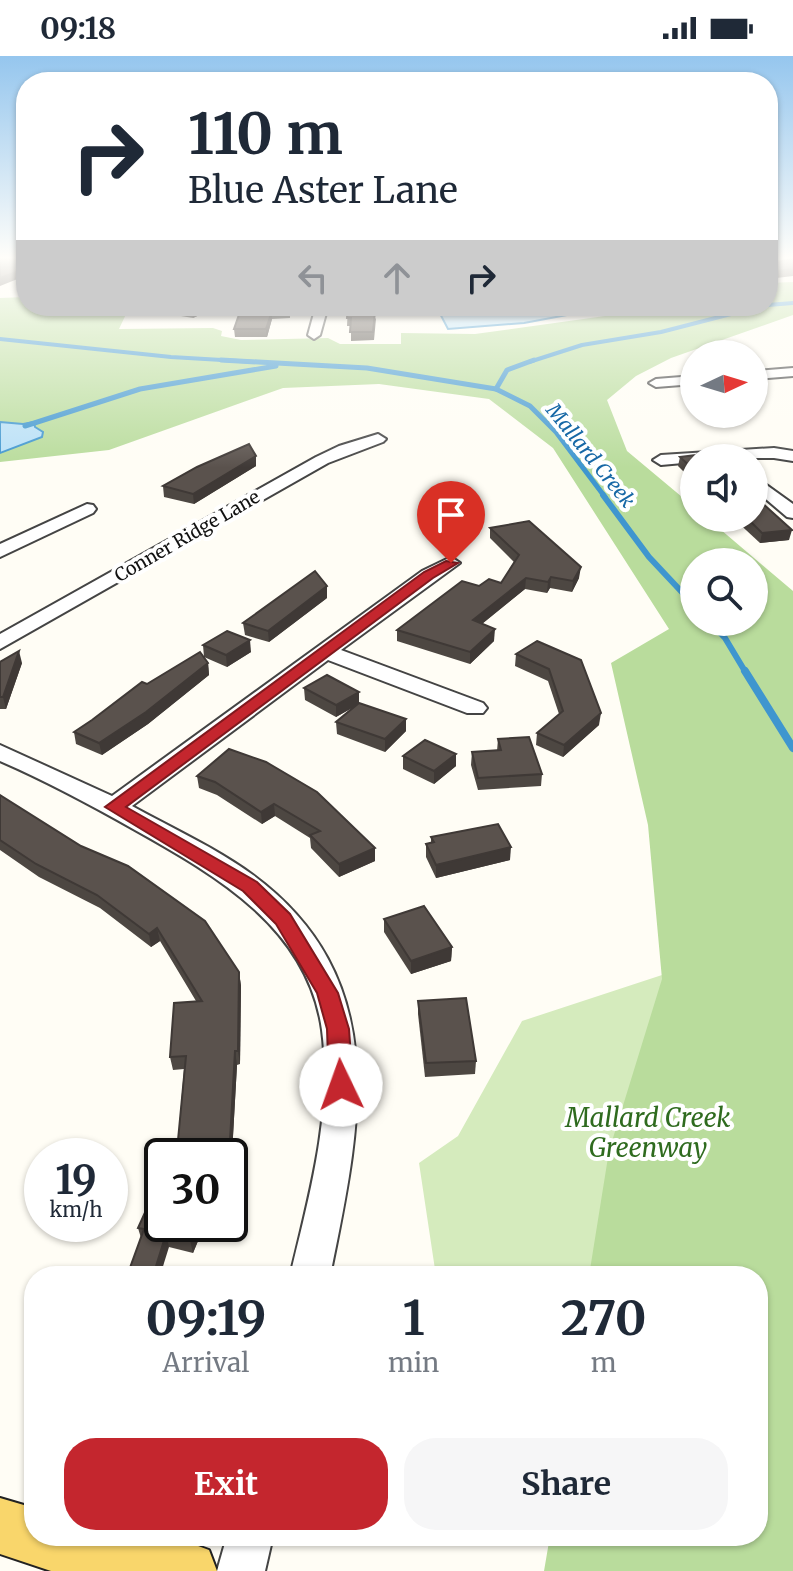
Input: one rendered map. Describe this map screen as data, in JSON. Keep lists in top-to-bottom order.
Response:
{
  "streets": {
    "street": ["Conner Ridge Lane"]
  },
  "water": ["Mallard Creek"],
  "parks": ["Mallard Creek Greenway"],
  "north": "right",
  "page": {
    "status": "09:18",
    "turn": ["110 m", "Blue Aster Lane"],
    "speed": "19 km/h",
    "limit": "30",
    "eta": [
      "09:19",
      "Arrival",
      "1",
      "min",
      "270",
      "m"
    ],
    "buttons": ["Exit", "Share"]
  }
}
